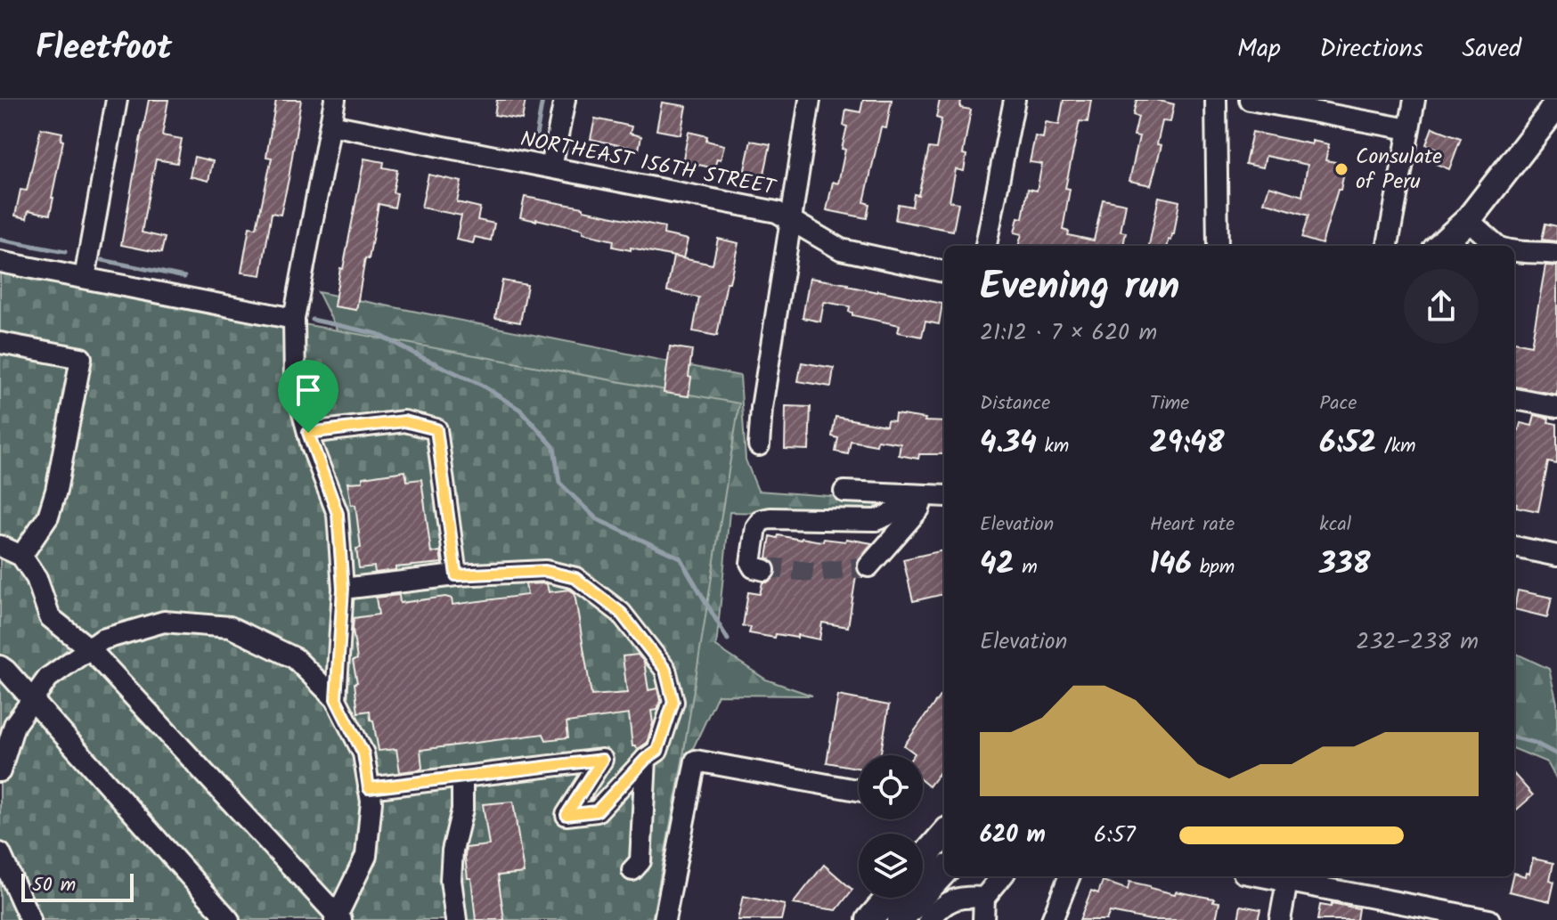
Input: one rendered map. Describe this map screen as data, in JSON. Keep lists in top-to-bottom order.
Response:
{
  "streets": {
    "street": ["NORTHEAST 156TH STREET"]
  },
  "places": ["Consulate of Peru"],
  "scale_bar": "50 m",
  "page": {
    "header": "Fleetfoot",
    "nav": ["Map", "Directions", "Saved"],
    "heading": ["Evening run", "21:12 · 7 × 620 m"],
    "stats": [
      ["Distance", "4.34 km"],
      ["Time", "29:48"],
      ["Pace", "6:52 /km"],
      ["Elevation", "42 m"],
      ["Heart rate", "146 bpm"],
      ["kcal", "338"]
    ],
    "chart": ["Elevation", "232–238 m"],
    "list": [
      {
        "name": "620 m",
        "note": "6:57"
      }
    ],
    "scale": "50 m"
  }
}
